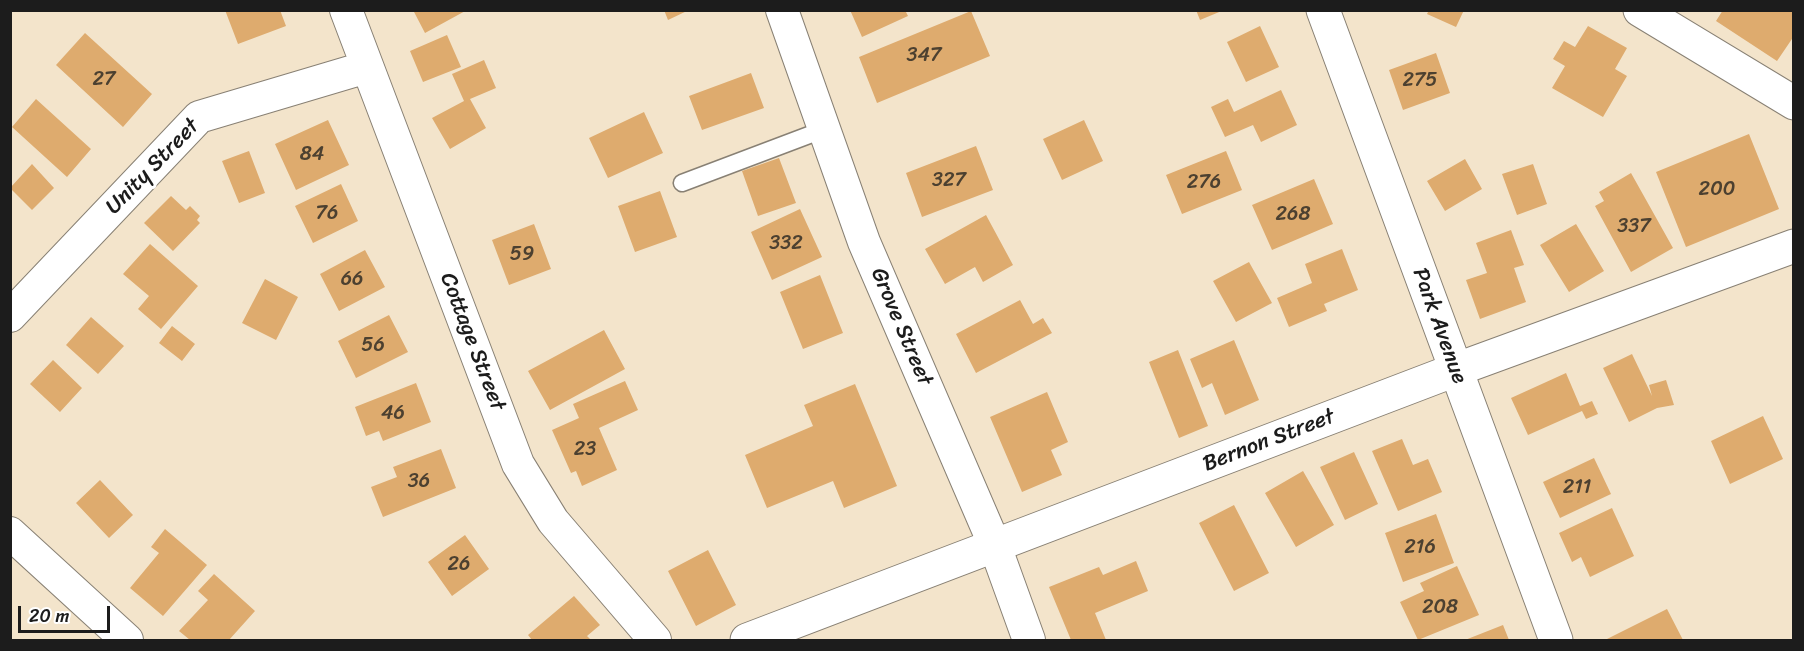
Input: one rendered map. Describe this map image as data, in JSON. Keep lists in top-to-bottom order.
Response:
{
  "streets": {
    "main road": ["Park Avenue", "Bernon Street"],
    "street": ["Unity Street", "Grove Street", "Cottage Street"]
  },
  "crossings": [
    ["Unity Street", "Cottage Street"],
    ["Park Avenue", "Bernon Street"],
    ["Grove Street", "Bernon Street"]
  ],
  "house_numbers": [
    "347",
    "27",
    "275",
    "84",
    "327",
    "276",
    "200",
    "76",
    "268",
    "337",
    "332",
    "59",
    "66",
    "56",
    "46",
    "23",
    "36",
    "211",
    "216",
    "26",
    "208"
  ],
  "scale_bar": "20 m"
}
